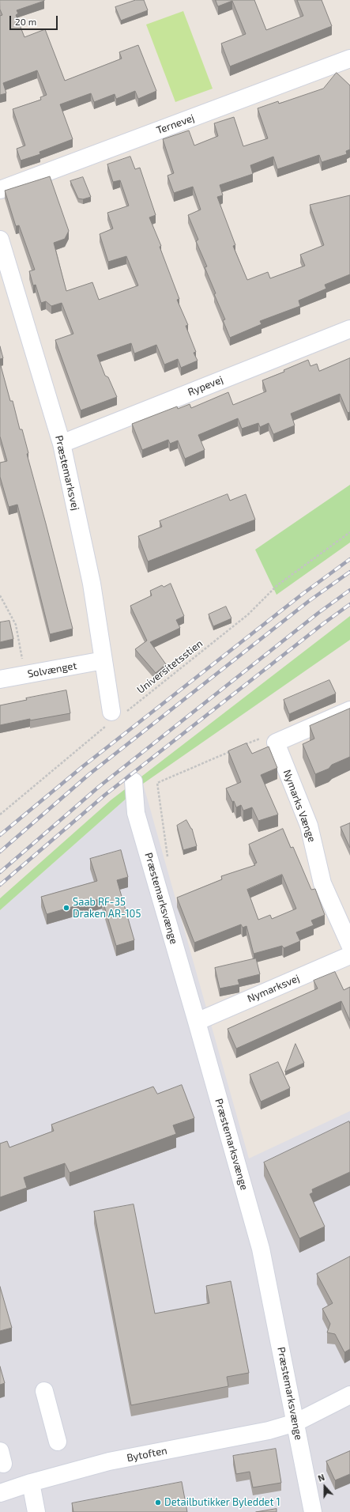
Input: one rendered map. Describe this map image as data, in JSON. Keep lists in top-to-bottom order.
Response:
{
  "streets": {
    "street": [
      "Ternevej",
      "Rypevej",
      "Præstemarksvej",
      "Solvænget",
      "Nymarks Vænge",
      "Præstemarksvænge",
      "Nymarksvej",
      "Bytoften"
    ],
    "path": ["Universitetsstien"]
  },
  "crossings": [
    ["Rypevej", "Præstemarksvej"],
    ["Præstemarksvej", "Universitetsstien"],
    ["Præstemarksvej", "Solvænget"],
    ["Præstemarksvænge", "Nymarksvej"],
    ["Præstemarksvænge", "Bytoften"]
  ],
  "places": ["Saab RF-35 Draken AR-105", "Detailbutikker Byleddet 1"],
  "scale_bar": "20 m",
  "north": "top"
}
